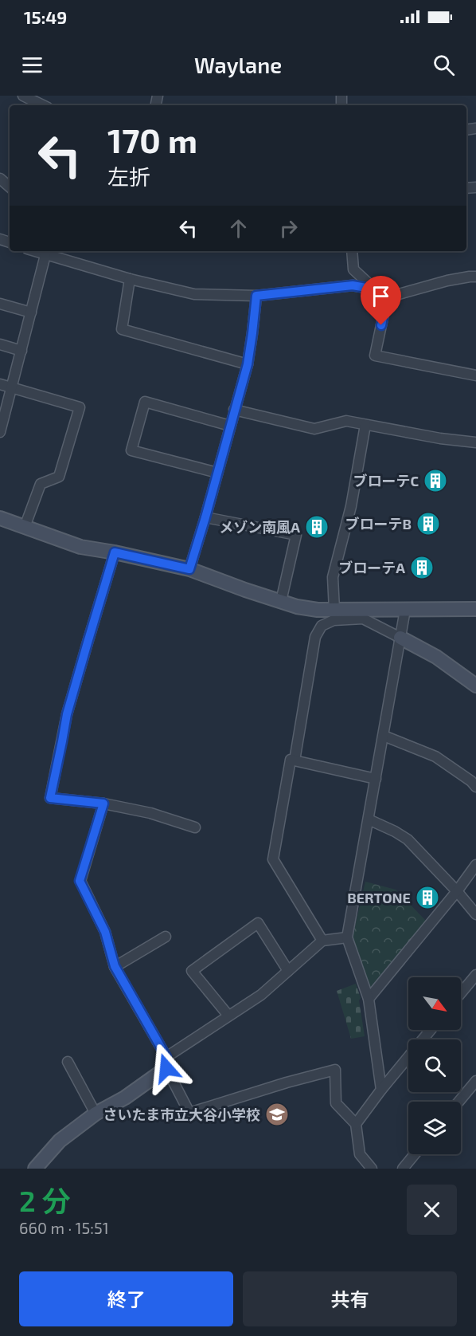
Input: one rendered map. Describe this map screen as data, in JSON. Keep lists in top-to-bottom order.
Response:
{
  "places": {
    "building": [
      "ブローテC",
      "ブローテB",
      "メゾン南風A",
      "ブローテA",
      "BERTONE"
    ],
    "school or university": ["さいたま市立大谷小学校"]
  },
  "north": "bottom right",
  "page": {
    "status": "15:49",
    "header": "Waylane",
    "turn": ["170 m", "左折"],
    "heading": ["2 分", "660 m · 15:51"],
    "buttons": ["終了", "共有"]
  }
}
